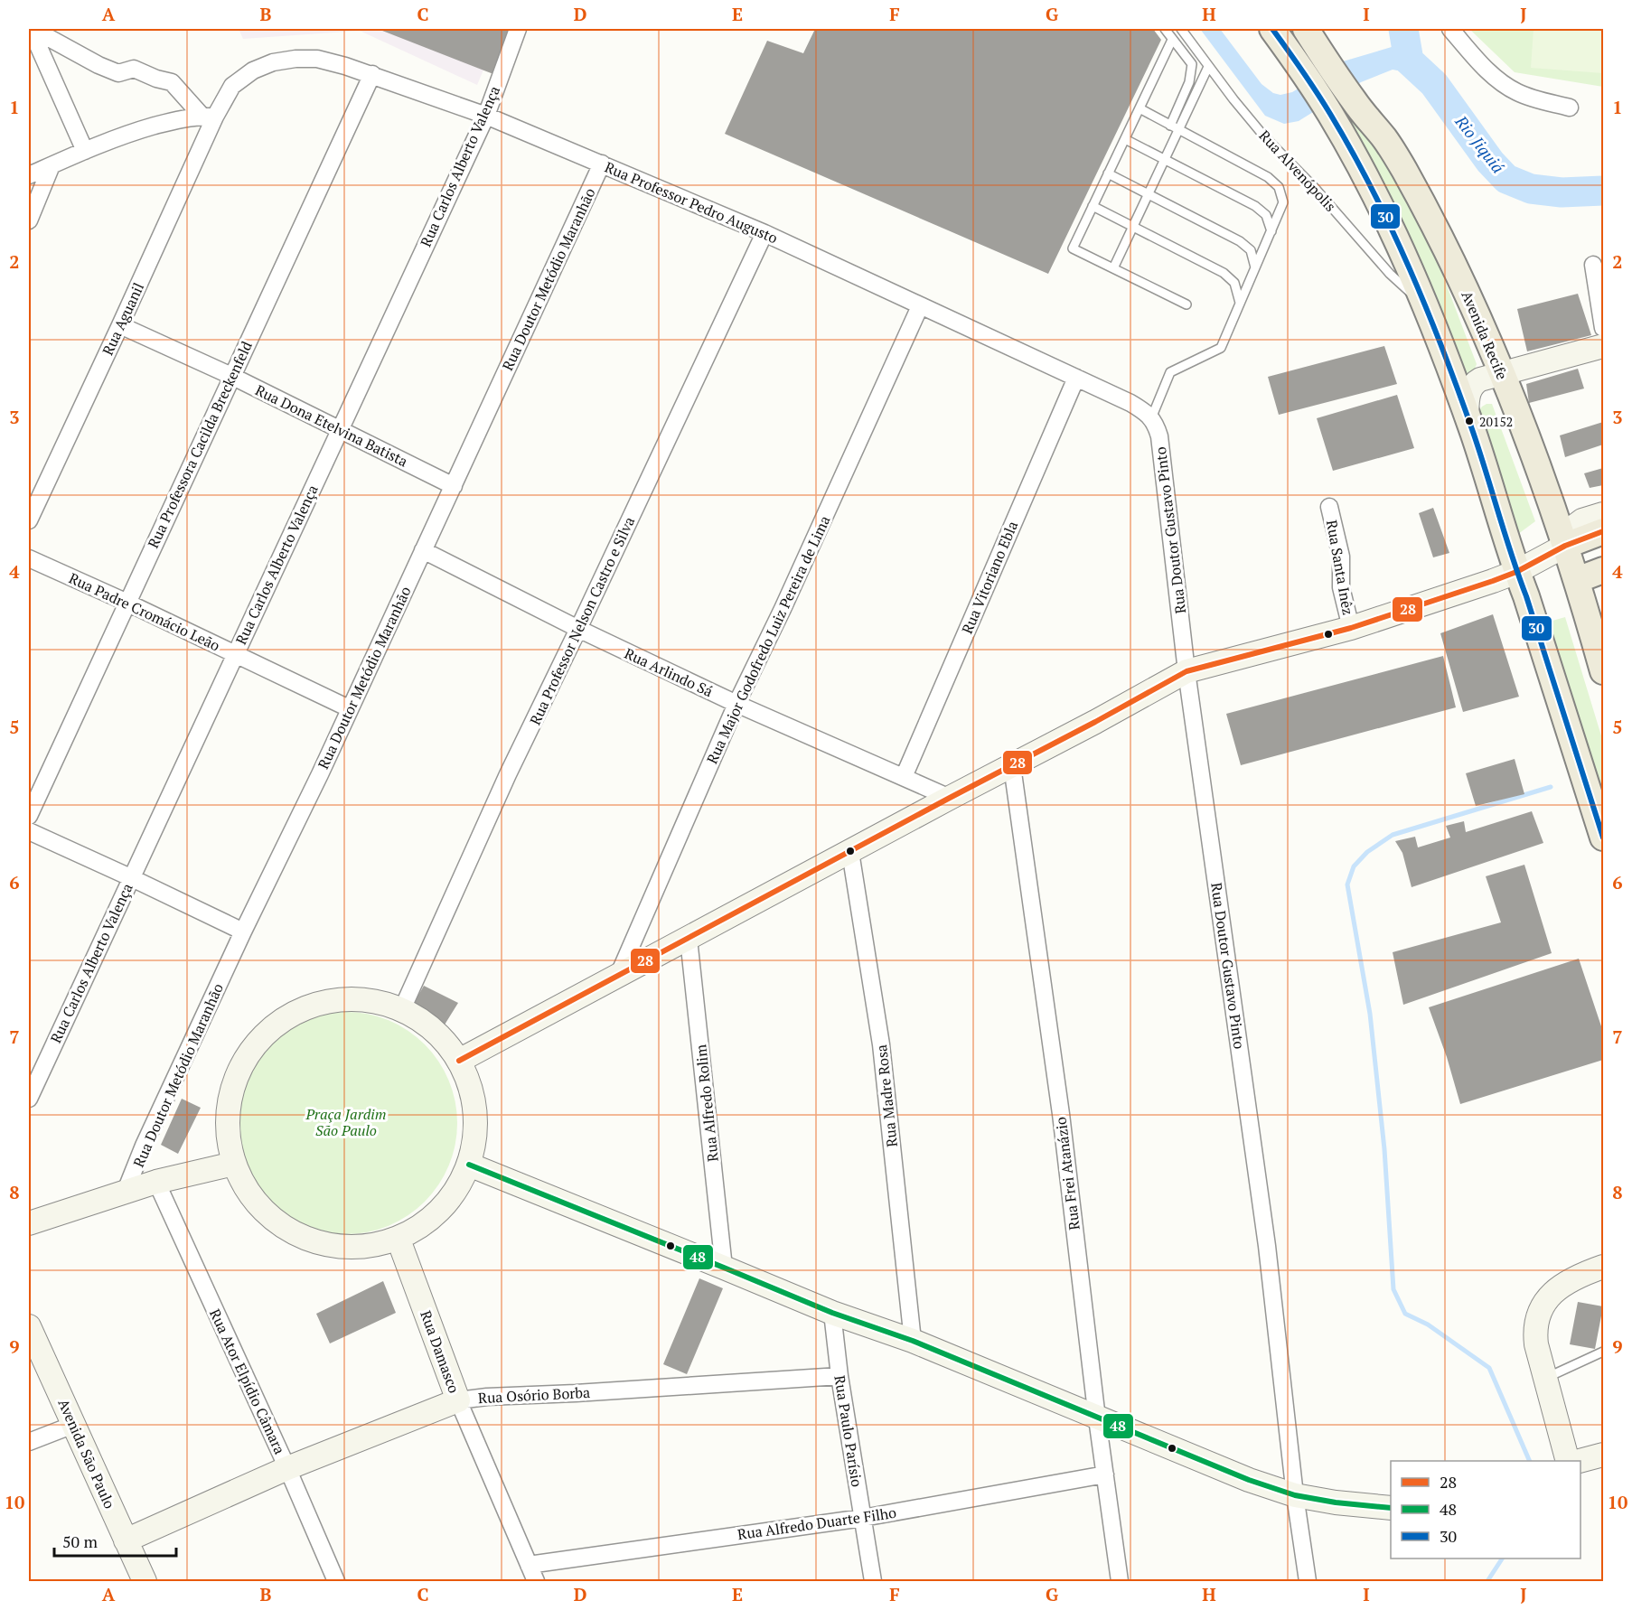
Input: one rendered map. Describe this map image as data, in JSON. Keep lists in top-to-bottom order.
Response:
{
  "streets": {
    "main road": ["Avenida Recife"],
    "street": [
      "Rua Carlos Alberto Valença",
      "Rua Professor Pedro Augusto",
      "Rua Doutor Metódio Maranhão",
      "Rua Aguanil",
      "Rua Dona Etelvina Batista",
      "Rua Professora Cacilda Breckenfeld",
      "Rua Doutor Gustavo Pinto",
      "Rua Santa Inêz",
      "Rua Vitoriano Ebla",
      "Rua Padre Cromácio Leão",
      "Rua Professor Nelson Castro e Silva",
      "Rua Major Godofredo Luiz Pereira de Lima",
      "Rua Arlindo Sá",
      "Rua Madre Rosa",
      "Rua Alfredo Rolim",
      "Rua Frei Atanázio",
      "Rua Damasco",
      "Rua Ator Elpídio Câmara",
      "Rua Osório Borba",
      "Rua Paulo Parísio",
      "Avenida São Paulo",
      "Rua Alfredo Duarte Filho"
    ],
    "lane": ["Rua Alvenópolis"]
  },
  "crossings": [
    ["Rua Carlos Alberto Valença", "Rua Professor Pedro Augusto"],
    ["Rua Carlos Alberto Valença", "Rua Dona Etelvina Batista"],
    ["Rua Carlos Alberto Valença", "Rua Padre Cromácio Leão"],
    ["Rua Alvenópolis", "Avenida Recife"],
    ["Rua Professor Pedro Augusto", "Rua Doutor Metódio Maranhão"],
    ["Rua Professor Pedro Augusto", "Rua Aguanil"],
    ["Rua Professor Pedro Augusto", "Rua Professora Cacilda Breckenfeld"],
    ["Rua Professor Pedro Augusto", "Rua Doutor Gustavo Pinto"],
    ["Rua Professor Pedro Augusto", "Rua Vitoriano Ebla"],
    ["Rua Professor Pedro Augusto", "Rua Professor Nelson Castro e Silva"],
    ["Rua Professor Pedro Augusto", "Rua Major Godofredo Luiz Pereira de Lima"],
    ["Rua Doutor Metódio Maranhão", "Rua Dona Etelvina Batista"],
    ["Rua Doutor Metódio Maranhão", "Rua Padre Cromácio Leão"],
    ["Rua Doutor Metódio Maranhão", "Rua Arlindo Sá"],
    ["Rua Aguanil", "Rua Dona Etelvina Batista"],
    ["Rua Dona Etelvina Batista", "Rua Professora Cacilda Breckenfeld"],
    ["Rua Professora Cacilda Breckenfeld", "Rua Padre Cromácio Leão"],
    ["Rua Vitoriano Ebla", "Rua Arlindo Sá"],
    ["Rua Professor Nelson Castro e Silva", "Rua Arlindo Sá"],
    ["Rua Major Godofredo Luiz Pereira de Lima", "Rua Arlindo Sá"],
    ["Rua Frei Atanázio", "Rua Alfredo Duarte Filho"],
    ["Rua Damasco", "Rua Osório Borba"],
    ["Rua Damasco", "Rua Alfredo Duarte Filho"],
    ["Rua Ator Elpídio Câmara", "Rua Osório Borba"],
    ["Rua Osório Borba", "Rua Paulo Parísio"],
    ["Rua Osório Borba", "Avenida São Paulo"],
    ["Rua Paulo Parísio", "Rua Alfredo Duarte Filho"]
  ],
  "water": ["Rio Jiquiá"],
  "parks": ["Praça Jardim São Paulo"],
  "places": ["20152"],
  "lines": ["transit line 30", "transit line 28", "transit line 48"],
  "legend": ["28", "48", "30"],
  "scale_bar": "50 m",
  "grid": {
    "columns": [
      "A",
      "B",
      "C",
      "D",
      "E",
      "F",
      "G",
      "H",
      "I",
      "J"
    ],
    "rows": [
      "1",
      "2",
      "3",
      "4",
      "5",
      "6",
      "7",
      "8",
      "9",
      "10"
    ]
  }
}
